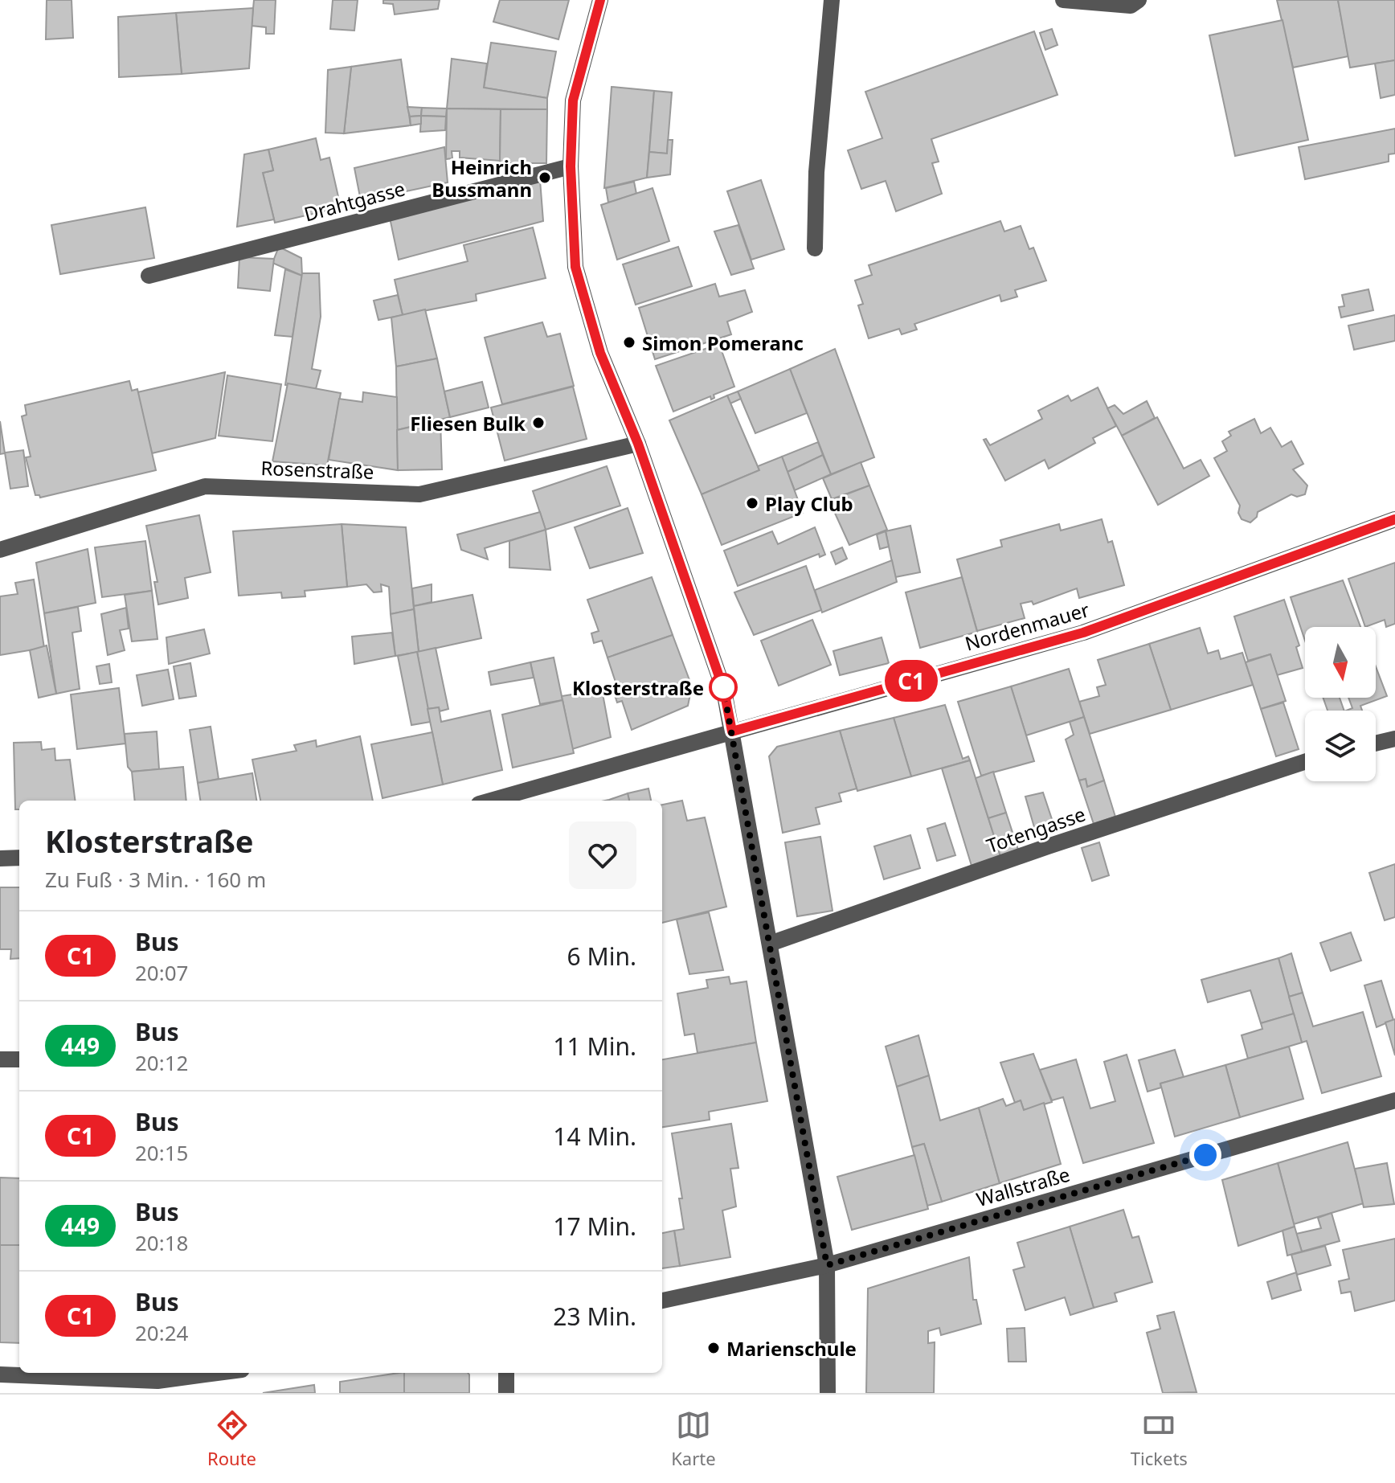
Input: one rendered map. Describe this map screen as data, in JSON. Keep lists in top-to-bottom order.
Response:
{
  "streets": {
    "street": [
      "Drahtgasse",
      "Rosenstraße",
      "Nordenmauer",
      "Totengasse",
      "Wallstraße"
    ]
  },
  "places": [
    "Heinrich Bussmann",
    "Simon Pomeranc",
    "Fliesen Bulk",
    "Play Club",
    "Klosterstraße",
    "Marienschule"
  ],
  "lines": ["bus line C1"],
  "north": "bottom",
  "page": {
    "on_map": "C1",
    "heading": ["Klosterstraße", "Zu Fuß · 3 Min. · 160 m"],
    "list": [
      {
        "mark": "C1",
        "name": "Bus",
        "note": "20:07",
        "value": "6 Min."
      },
      {
        "mark": "449",
        "name": "Bus",
        "note": "20:12",
        "value": "11 Min."
      },
      {
        "mark": "C1",
        "name": "Bus",
        "note": "20:15",
        "value": "14 Min."
      },
      {
        "mark": "449",
        "name": "Bus",
        "note": "20:18",
        "value": "17 Min."
      },
      {
        "mark": "C1",
        "name": "Bus",
        "note": "20:24",
        "value": "23 Min."
      }
    ],
    "tabs": ["Route", "Karte", "Tickets"]
  }
}
